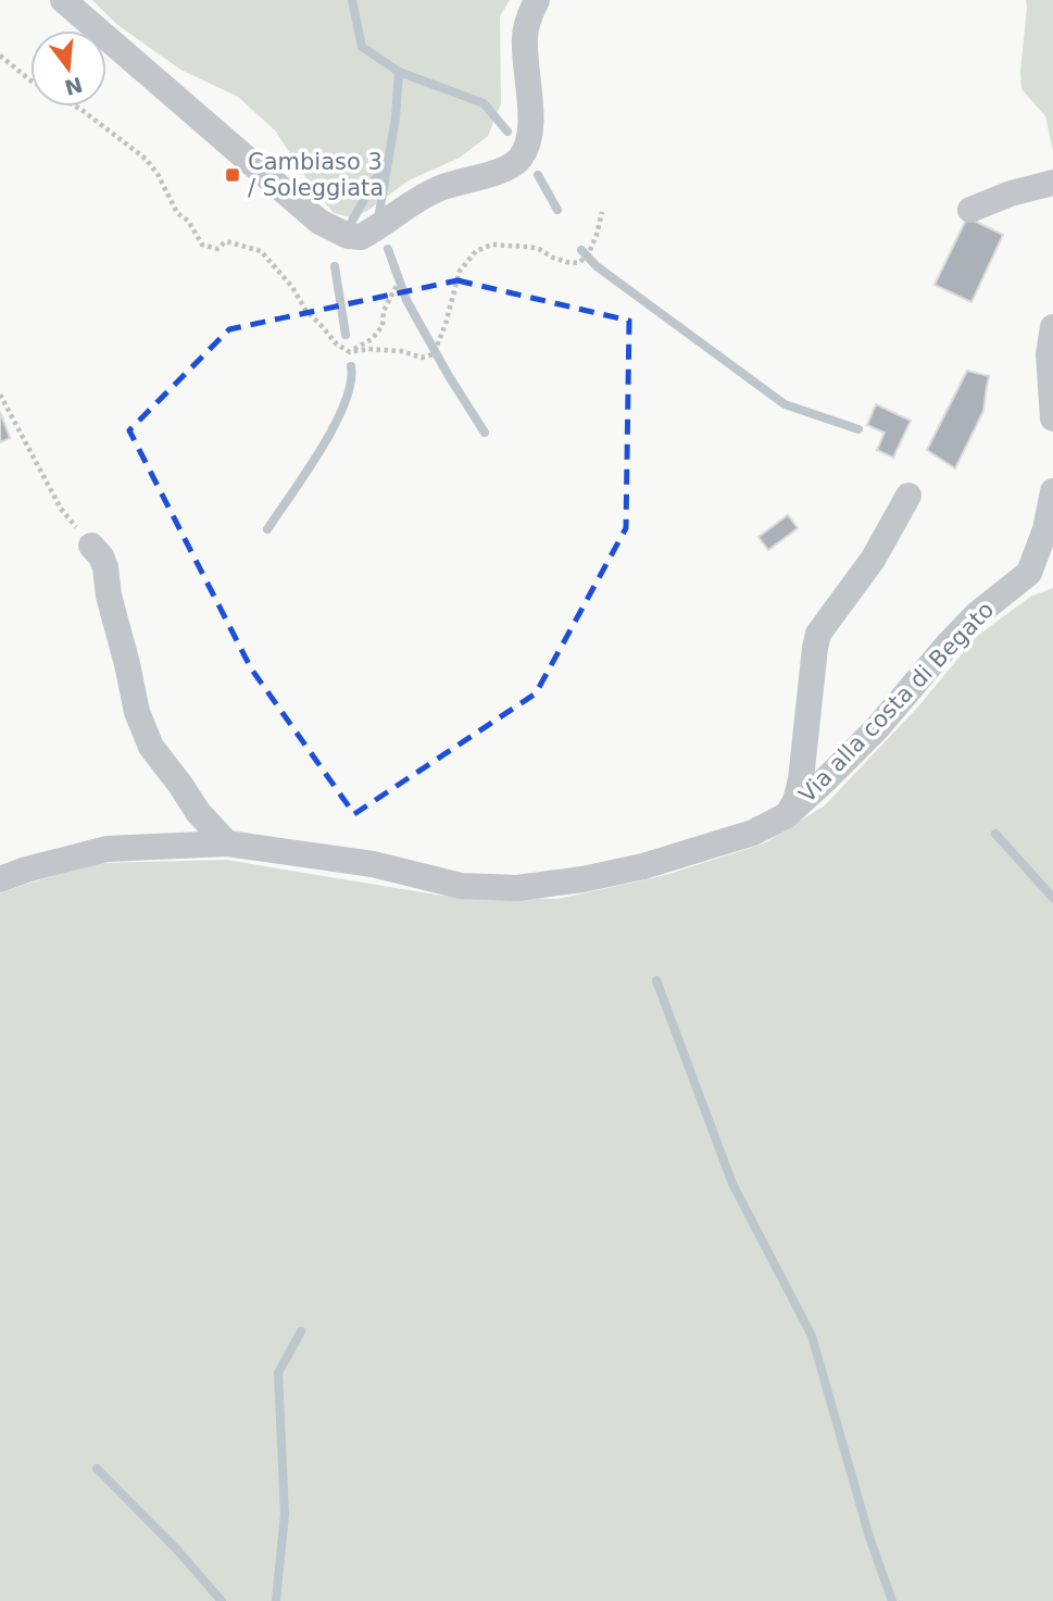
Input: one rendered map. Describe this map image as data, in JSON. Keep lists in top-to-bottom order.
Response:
{
  "streets": {
    "street": ["Via alla costa di Begato"]
  },
  "places": {
    "transit": ["Cambiaso 3 / Soleggiata"]
  },
  "north": "bottom"
}
